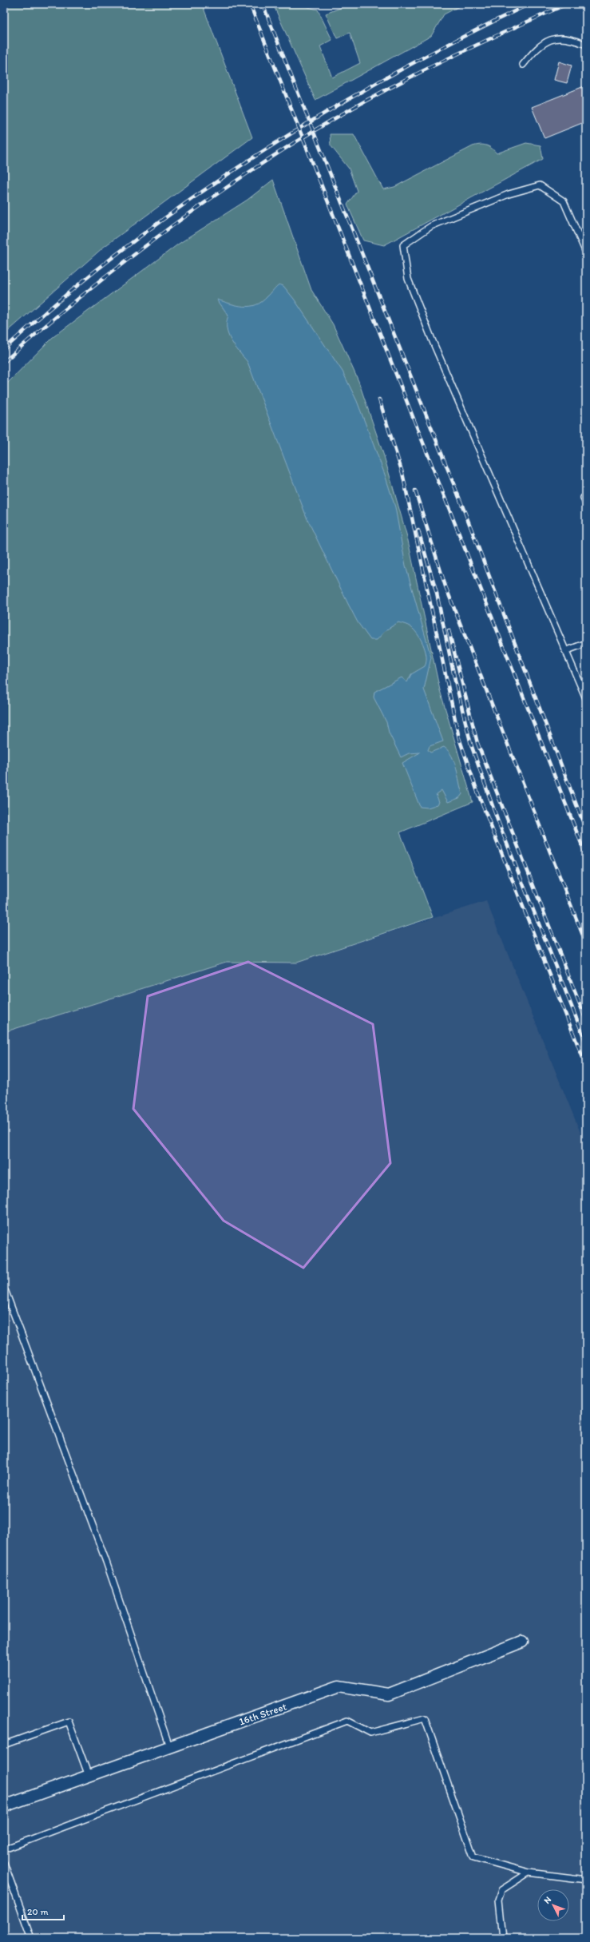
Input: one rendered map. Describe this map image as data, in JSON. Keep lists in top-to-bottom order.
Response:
{
  "streets": {
    "street": ["16th Street"]
  },
  "scale_bar": "20 m",
  "north": "top left"
}
